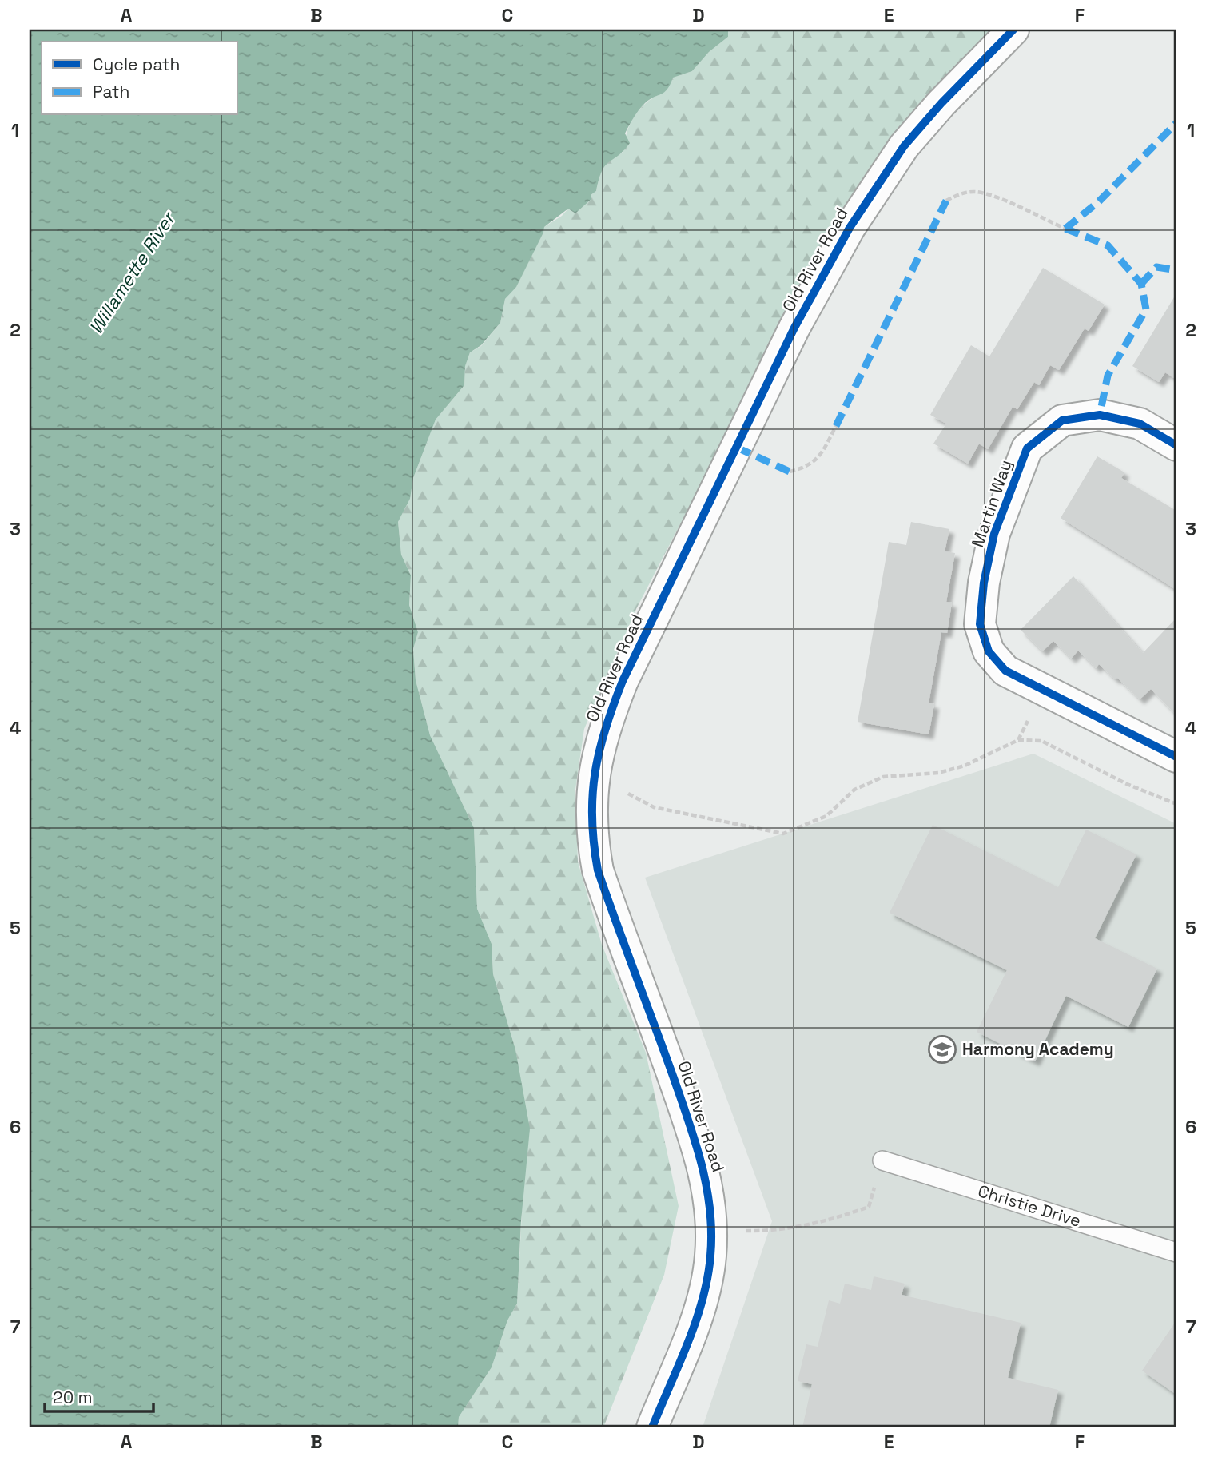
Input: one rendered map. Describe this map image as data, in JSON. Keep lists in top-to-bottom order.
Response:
{
  "streets": {
    "street": ["Old River Road", "Martin Way"],
    "lane": ["Christie Drive"]
  },
  "water": ["Willamette River"],
  "places": {
    "school or university": ["Harmony Academy"]
  },
  "legend": ["Cycle path", "Path"],
  "scale_bar": "20 m",
  "grid": {
    "columns": [
      "A",
      "B",
      "C",
      "D",
      "E",
      "F"
    ],
    "rows": [
      "1",
      "2",
      "3",
      "4",
      "5",
      "6",
      "7"
    ]
  }
}
